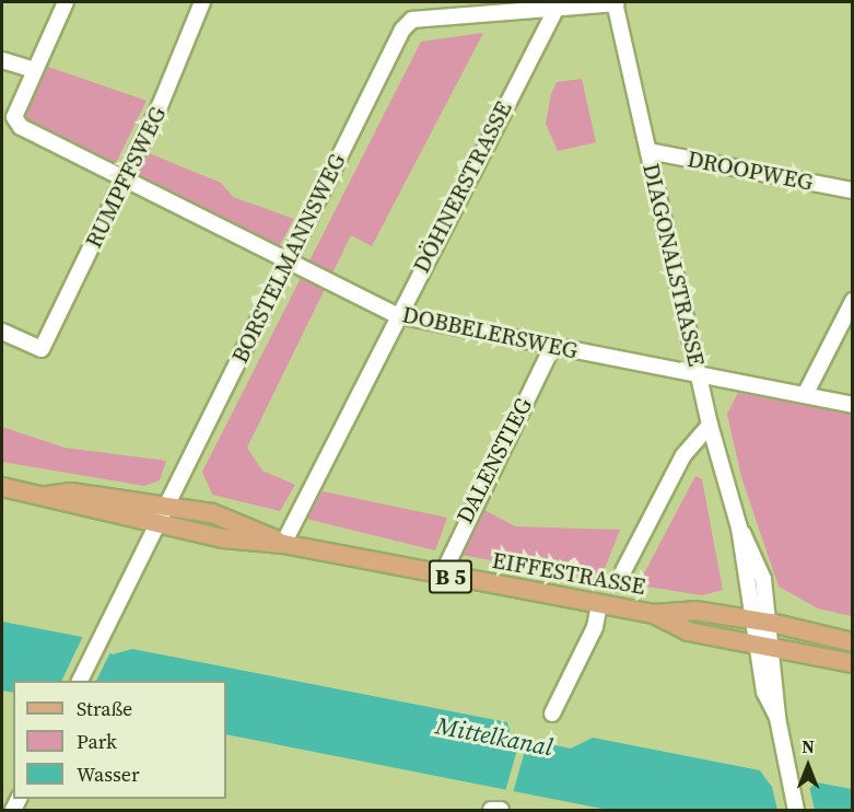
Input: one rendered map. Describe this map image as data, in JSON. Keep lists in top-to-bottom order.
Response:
{
  "streets": {
    "main road": ["EIFFESTRASSE", "B 5"],
    "street": [
      "DROOPWEG",
      "RUMPFFSWEG",
      "DÖHNERSTRASSE",
      "BORSTELMANNSWEG",
      "DIAGONALSTRASSE",
      "DOBBELERSWEG",
      "DALENSTIEG"
    ]
  },
  "crossings": [
    ["DROOPWEG", "DIAGONALSTRASSE"],
    ["RUMPFFSWEG", "DOBBELERSWEG"],
    ["DÖHNERSTRASSE", "BORSTELMANNSWEG"],
    ["DÖHNERSTRASSE", "DOBBELERSWEG"],
    ["DÖHNERSTRASSE", "EIFFESTRASSE"],
    ["BORSTELMANNSWEG", "DIAGONALSTRASSE"],
    ["BORSTELMANNSWEG", "DOBBELERSWEG"],
    ["BORSTELMANNSWEG", "EIFFESTRASSE"],
    ["DIAGONALSTRASSE", "DOBBELERSWEG"],
    ["DIAGONALSTRASSE", "EIFFESTRASSE"],
    ["DOBBELERSWEG", "DALENSTIEG"],
    ["DALENSTIEG", "EIFFESTRASSE"]
  ],
  "water": ["Mittelkanal"],
  "legend": ["Straße", "Park", "Wasser"],
  "north": "top"
}
